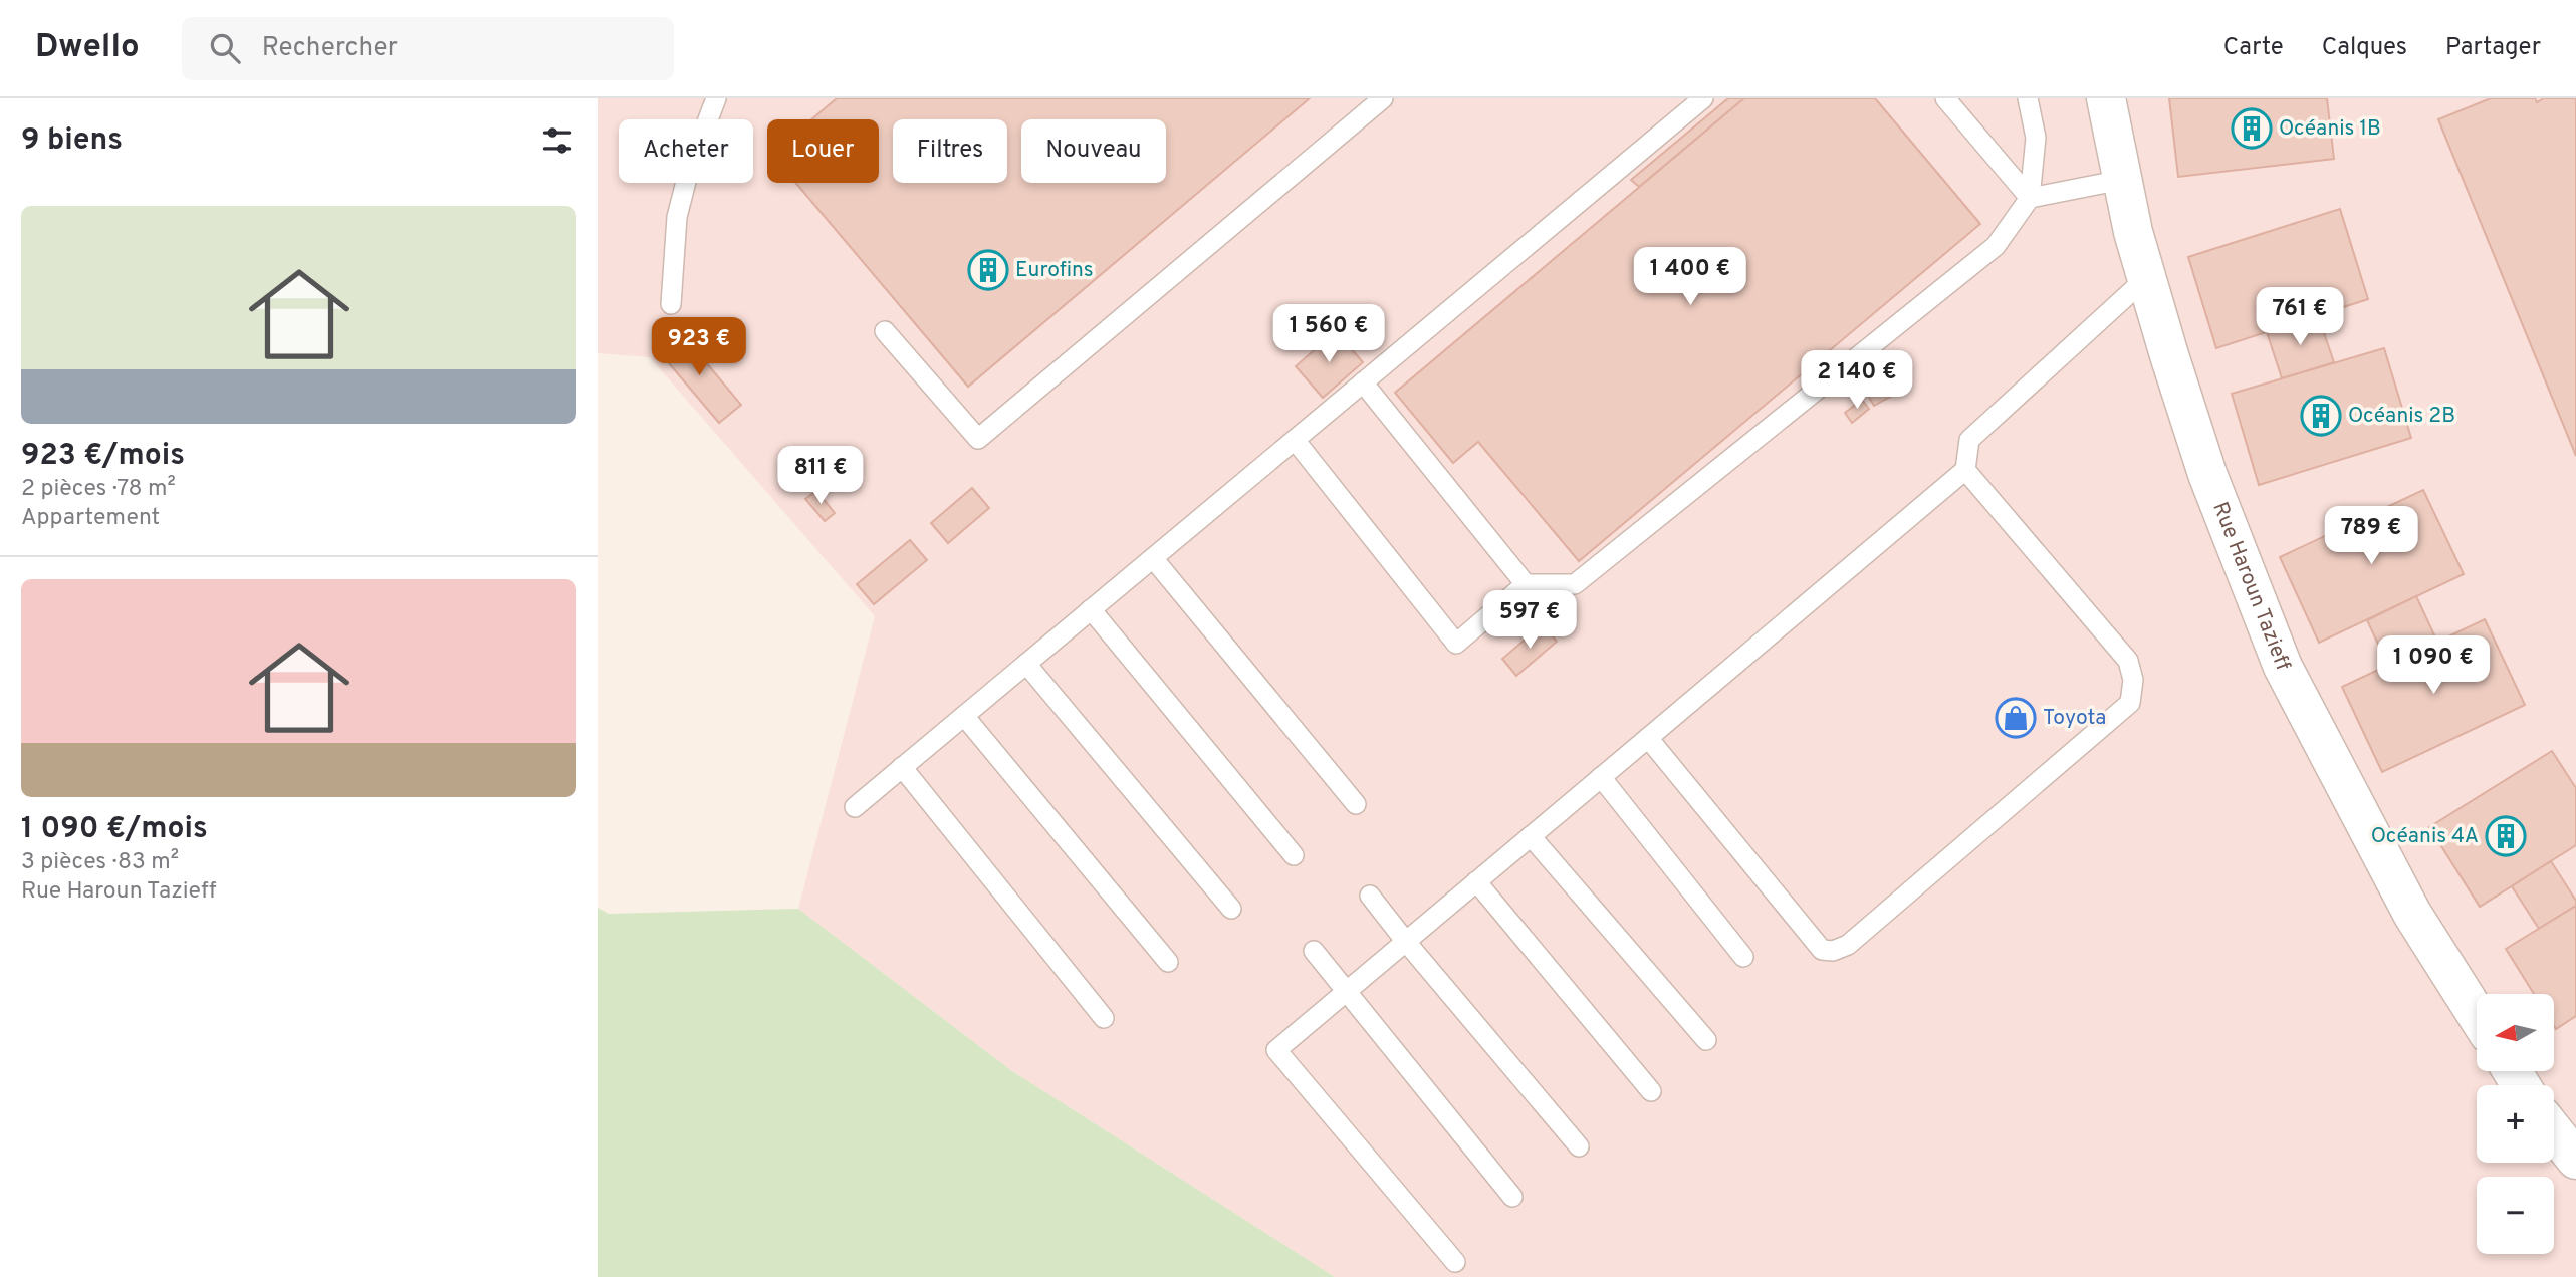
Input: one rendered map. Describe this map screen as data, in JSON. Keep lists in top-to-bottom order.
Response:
{
  "streets": {
    "street": ["Rue Haroun Tazieff"]
  },
  "places": {
    "building": [
      "Océanis 1B",
      "Eurofins",
      "Océanis 2B",
      "Océanis 4A"
    ],
    "shop": ["Toyota"]
  },
  "north": "left",
  "page": {
    "header": "Dwello",
    "search": "Rechercher",
    "nav": ["Carte", "Calques", "Partager"],
    "heading": "9 biens",
    "chip": [
      "Acheter",
      "Louer",
      "Filtres",
      "Nouveau"
    ],
    "list": [
      {
        "name": "923 €/mois",
        "note": "2 pièces · 78 m² · Appartement"
      },
      {
        "name": "1 090 €/mois",
        "note": "3 pièces · 83 m² · Rue Haroun Tazieff"
      }
    ],
    "price": [
      "1 400 €",
      "761 €",
      "1 560 €",
      "923 €",
      "2 140 €",
      "811 €",
      "789 €",
      "597 €",
      "1 090 €"
    ],
    "map_buttons": ["+", "−"]
  }
}
